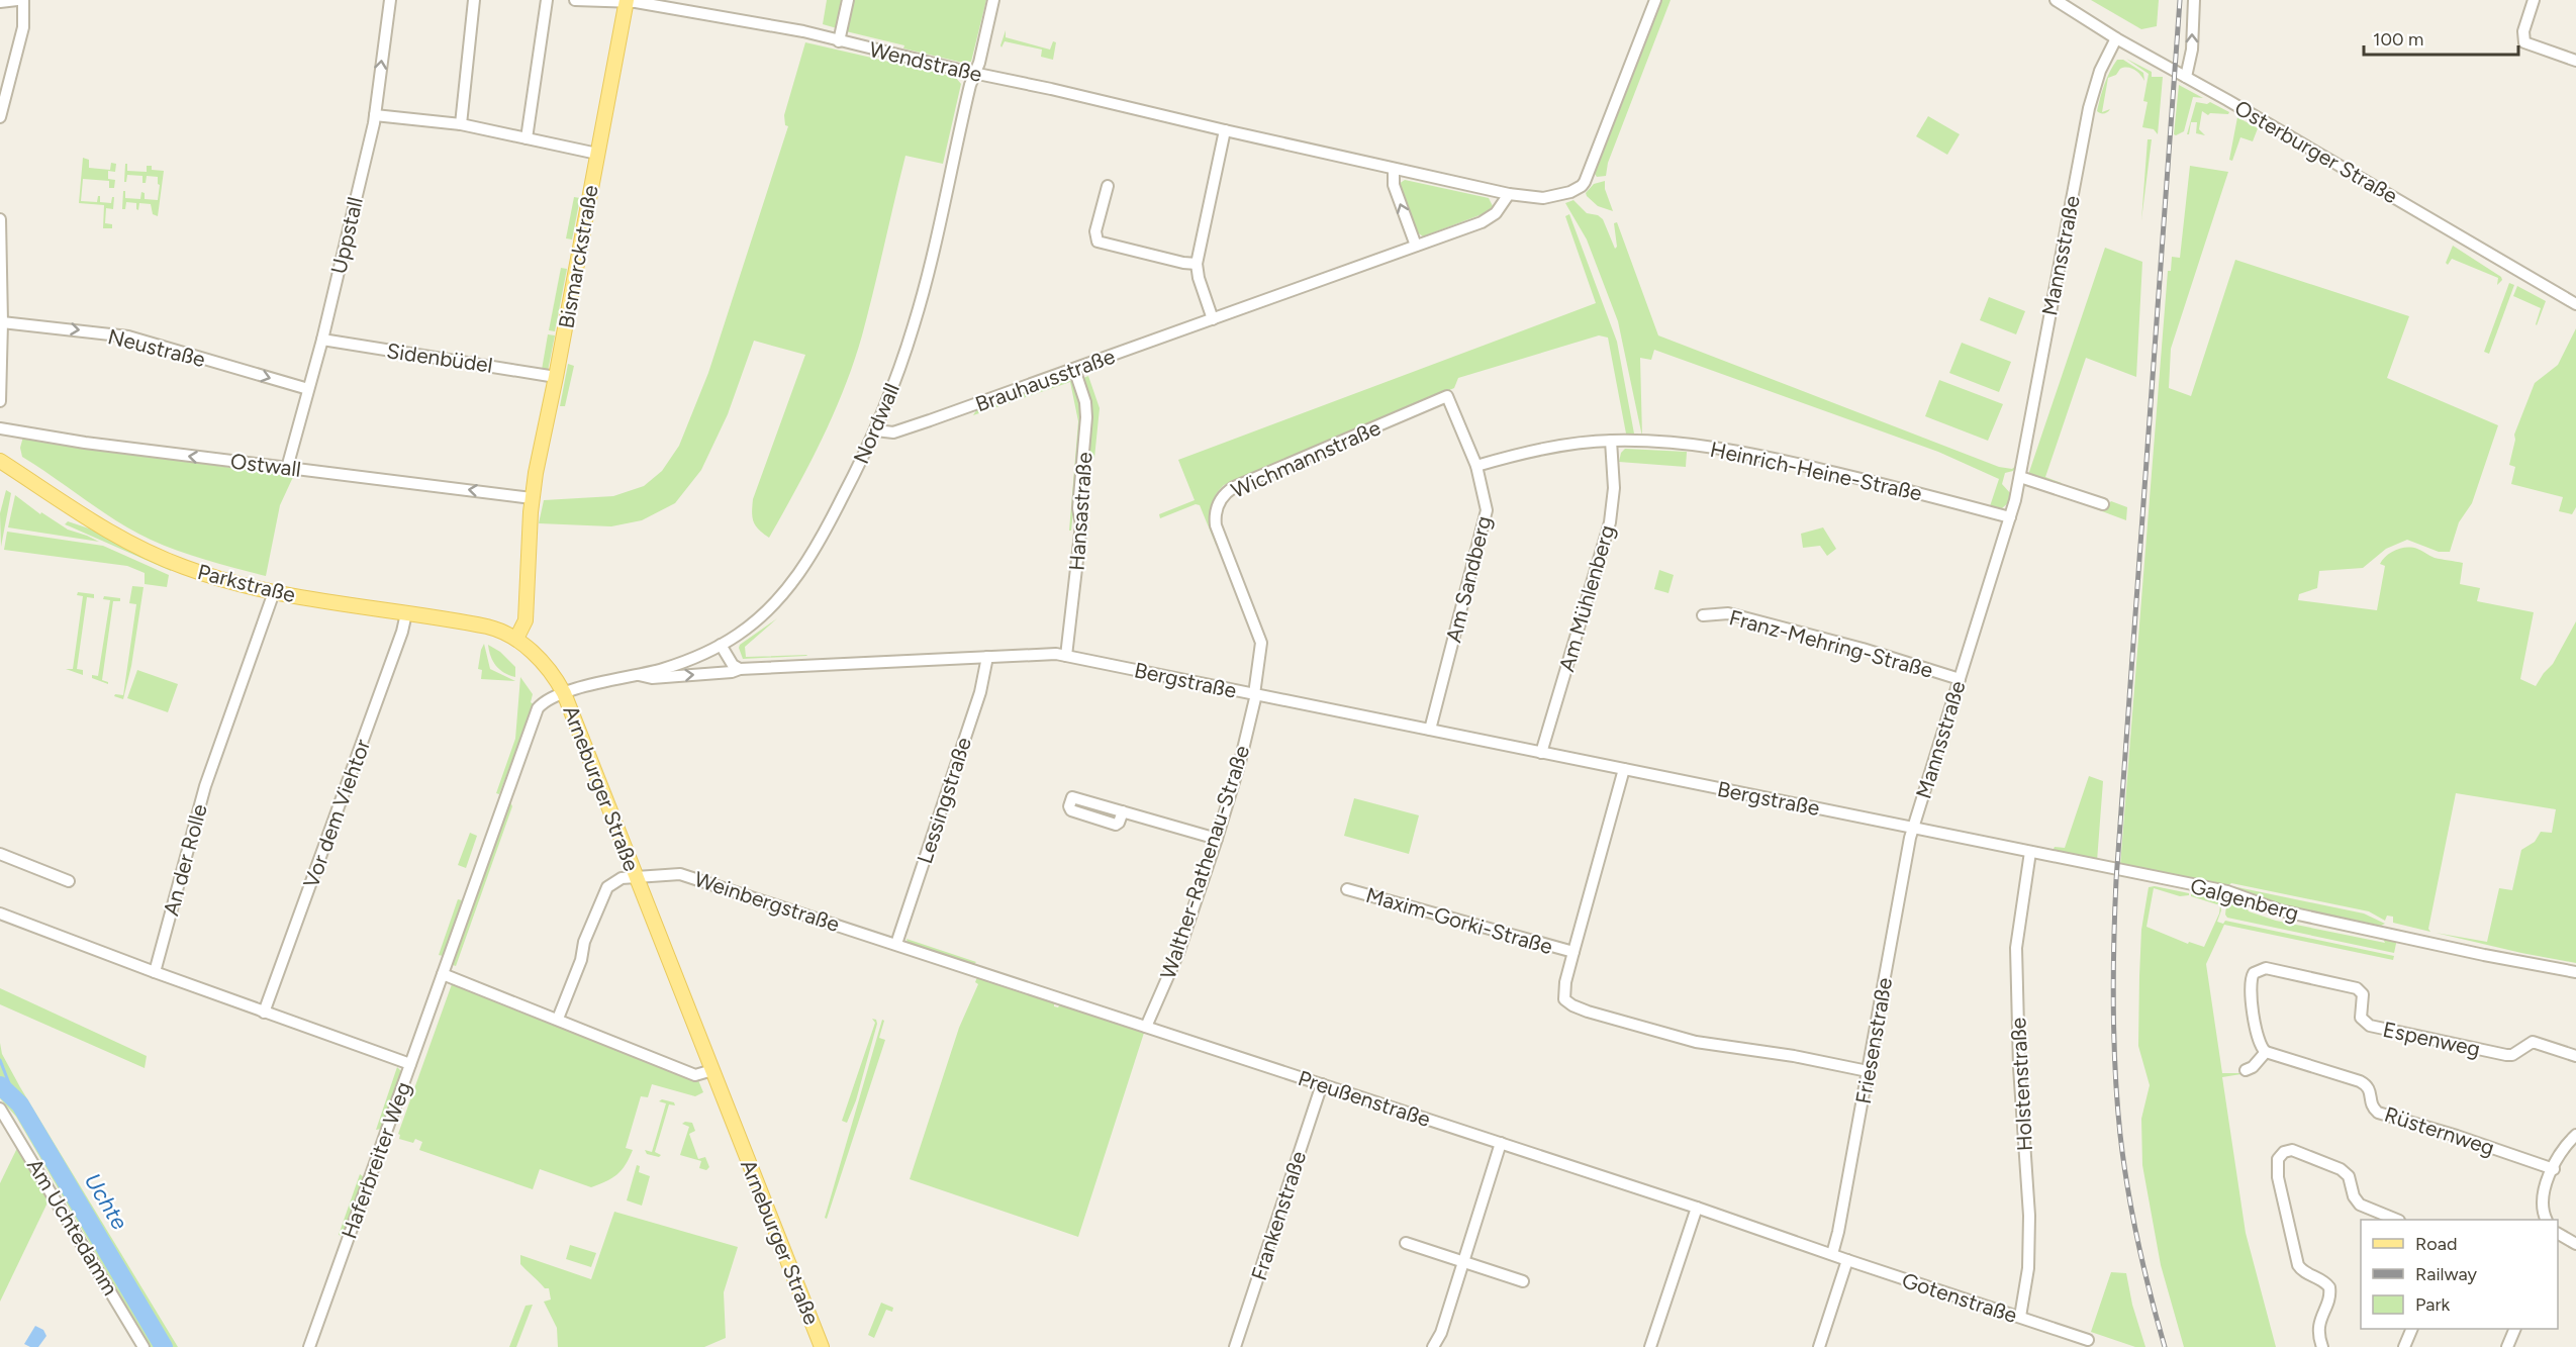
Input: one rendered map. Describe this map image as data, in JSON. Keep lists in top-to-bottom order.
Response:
{
  "streets": {
    "main road": ["Bismarckstraße", "Parkstraße", "Arneburger Straße"],
    "street": [
      "Wendstraße",
      "Osterburger Straße",
      "Uppstall",
      "Mannsstraße",
      "Neustraße",
      "Sidenbüdel",
      "Brauhausstraße",
      "Nordwall",
      "Wichmannstraße",
      "Ostwall",
      "Heinrich-Heine-Straße",
      "Hansastraße",
      "Am Sandberg",
      "Am Mühlenberg",
      "Franz-Mehring-Straße",
      "Bergstraße",
      "Lessingstraße",
      "Vor dem Viehtor",
      "An der Rolle",
      "Walther-Rathenau-Straße",
      "Galgenberg",
      "Weinbergstraße",
      "Maxim-Gorki-Straße",
      "Espenweg",
      "Friesenstraße",
      "Holstenstraße",
      "Preußenstraße",
      "Rüsternweg",
      "Haferbreiter Weg",
      "Frankenstraße",
      "Am Uchtedamm",
      "Gotenstraße"
    ]
  },
  "crossings": [
    ["Wendstraße", "Bismarckstraße"],
    ["Wendstraße", "Brauhausstraße"],
    ["Wendstraße", "Nordwall"],
    ["Osterburger Straße", "Mannsstraße"],
    ["Uppstall", "Neustraße"],
    ["Uppstall", "Sidenbüdel"],
    ["Uppstall", "Ostwall"],
    ["Mannsstraße", "Heinrich-Heine-Straße"],
    ["Mannsstraße", "Franz-Mehring-Straße"],
    ["Mannsstraße", "Bergstraße"],
    ["Mannsstraße", "Galgenberg"],
    ["Mannsstraße", "Friesenstraße"],
    ["Bismarckstraße", "Sidenbüdel"],
    ["Bismarckstraße", "Ostwall"],
    ["Brauhausstraße", "Nordwall"],
    ["Brauhausstraße", "Hansastraße"],
    ["Nordwall", "Bergstraße"],
    ["Nordwall", "Arneburger Straße"],
    ["Nordwall", "Haferbreiter Weg"],
    ["Wichmannstraße", "Am Sandberg"],
    ["Wichmannstraße", "Bergstraße"],
    ["Wichmannstraße", "Walther-Rathenau-Straße"],
    ["Heinrich-Heine-Straße", "Am Sandberg"],
    ["Heinrich-Heine-Straße", "Am Mühlenberg"],
    ["Hansastraße", "Bergstraße"],
    ["Am Sandberg", "Bergstraße"],
    ["Parkstraße", "Arneburger Straße"],
    ["Parkstraße", "Vor dem Viehtor"],
    ["Parkstraße", "An der Rolle"],
    ["Am Mühlenberg", "Bergstraße"],
    ["Bergstraße", "Lessingstraße"],
    ["Bergstraße", "Walther-Rathenau-Straße"],
    ["Bergstraße", "Galgenberg"],
    ["Bergstraße", "Friesenstraße"],
    ["Arneburger Straße", "Weinbergstraße"],
    ["Arneburger Straße", "Haferbreiter Weg"],
    ["Lessingstraße", "Weinbergstraße"],
    ["Lessingstraße", "Preußenstraße"],
    ["Walther-Rathenau-Straße", "Preußenstraße"],
    ["Galgenberg", "Friesenstraße"],
    ["Galgenberg", "Holstenstraße"],
    ["Weinbergstraße", "Preußenstraße"],
    ["Maxim-Gorki-Straße", "Friesenstraße"],
    ["Espenweg", "Rüsternweg"],
    ["Friesenstraße", "Preußenstraße"],
    ["Friesenstraße", "Gotenstraße"],
    ["Holstenstraße", "Gotenstraße"],
    ["Preußenstraße", "Frankenstraße"],
    ["Preußenstraße", "Gotenstraße"]
  ],
  "one_way": ["Neustraße", "Ostwall"],
  "water": ["Uchte"],
  "legend": ["Road", "Railway", "Park"],
  "scale_bar": "100 m"
}
